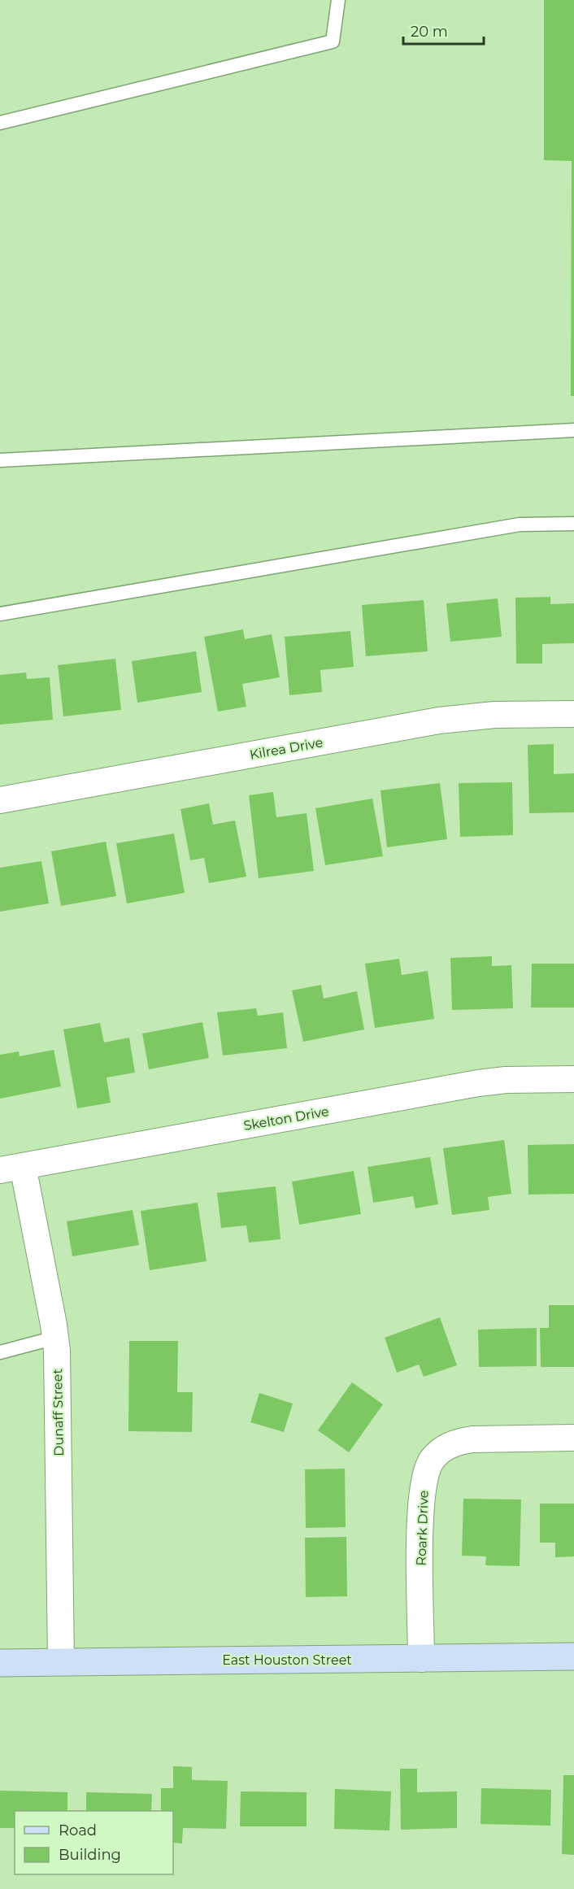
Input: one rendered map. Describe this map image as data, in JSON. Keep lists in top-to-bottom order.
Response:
{
  "streets": {
    "main road": ["East Houston Street"],
    "street": [
      "Kilrea Drive",
      "Skelton Drive",
      "Dunaff Street",
      "Roark Drive"
    ]
  },
  "crossings": [
    ["Skelton Drive", "Dunaff Street"],
    ["Dunaff Street", "East Houston Street"],
    ["Roark Drive", "East Houston Street"]
  ],
  "legend": ["Road", "Building"],
  "scale_bar": "20 m"
}
